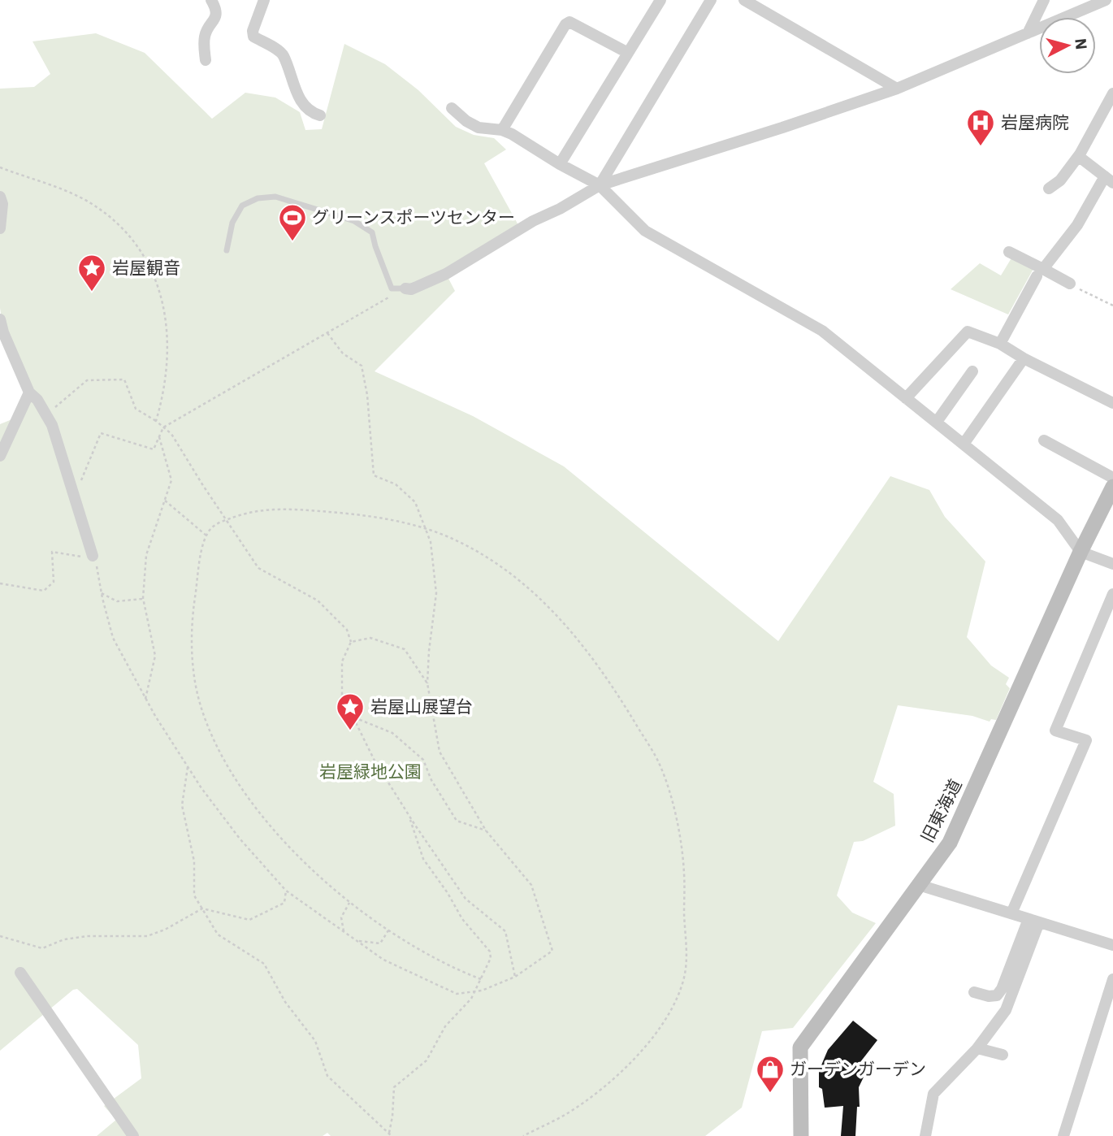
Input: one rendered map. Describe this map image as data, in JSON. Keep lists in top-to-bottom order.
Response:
{
  "streets": {
    "street": ["旧東海道"]
  },
  "parks": ["岩屋緑地公園"],
  "places": {
    "hospital": ["岩屋病院"],
    "sports": ["グリーンスポーツセンター"],
    "place": ["岩屋観音", "岩屋山展望台"],
    "shop": ["ガーデンガーデン"]
  },
  "north": "right"
}
